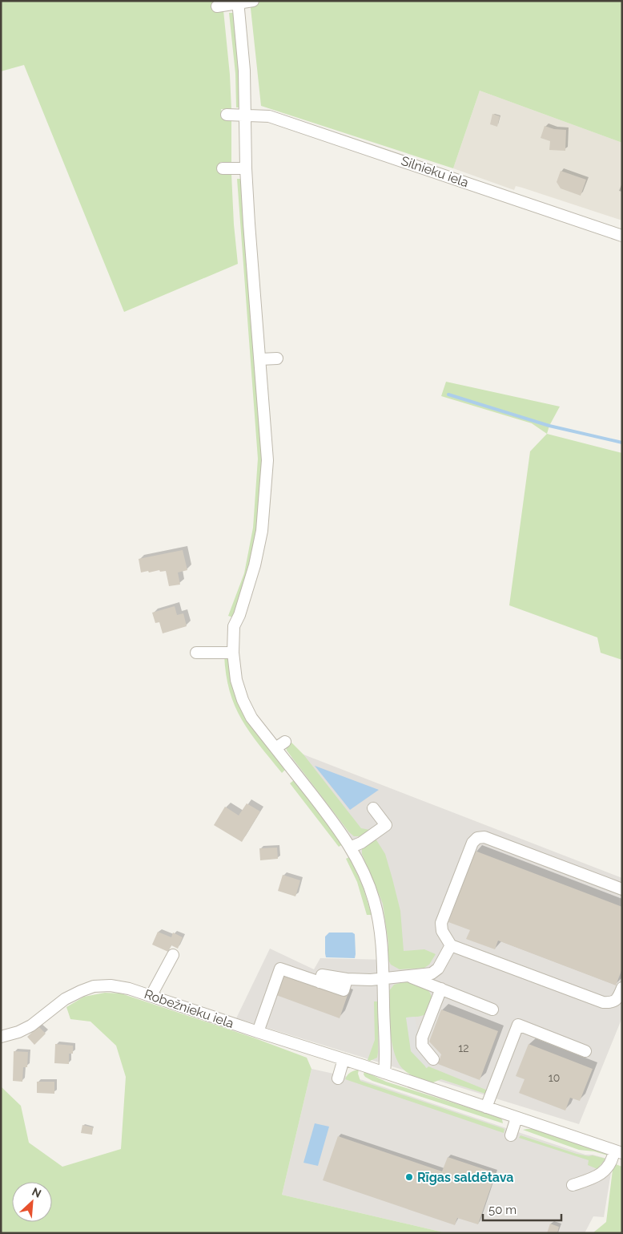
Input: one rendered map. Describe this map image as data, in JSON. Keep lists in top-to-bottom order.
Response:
{
  "streets": {
    "street": ["Silnieku iela", "Robežnieku iela"]
  },
  "places": ["Rīgas saldētava"],
  "house_numbers": ["12", "10"],
  "scale_bar": "50 m",
  "north": "top right"
}
